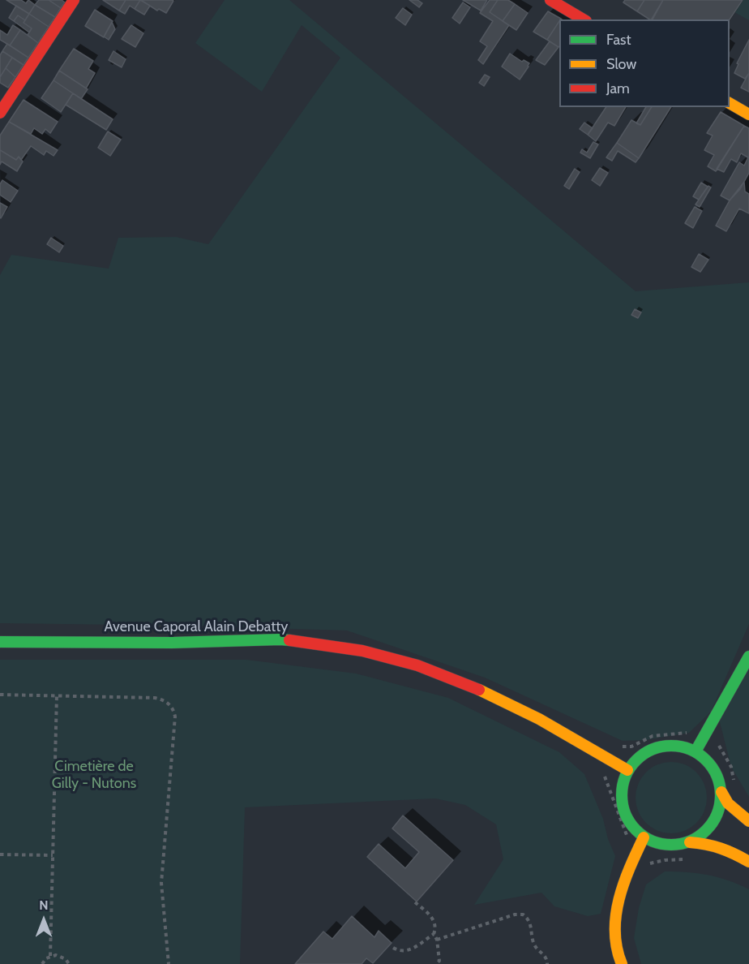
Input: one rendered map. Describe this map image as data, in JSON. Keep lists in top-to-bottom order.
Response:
{
  "streets": {
    "main road": ["Avenue Caporal Alain Debatty"]
  },
  "parks": ["Cimetière de Gilly - Nutons"],
  "legend": ["Fast", "Slow", "Jam"],
  "north": "top"
}
